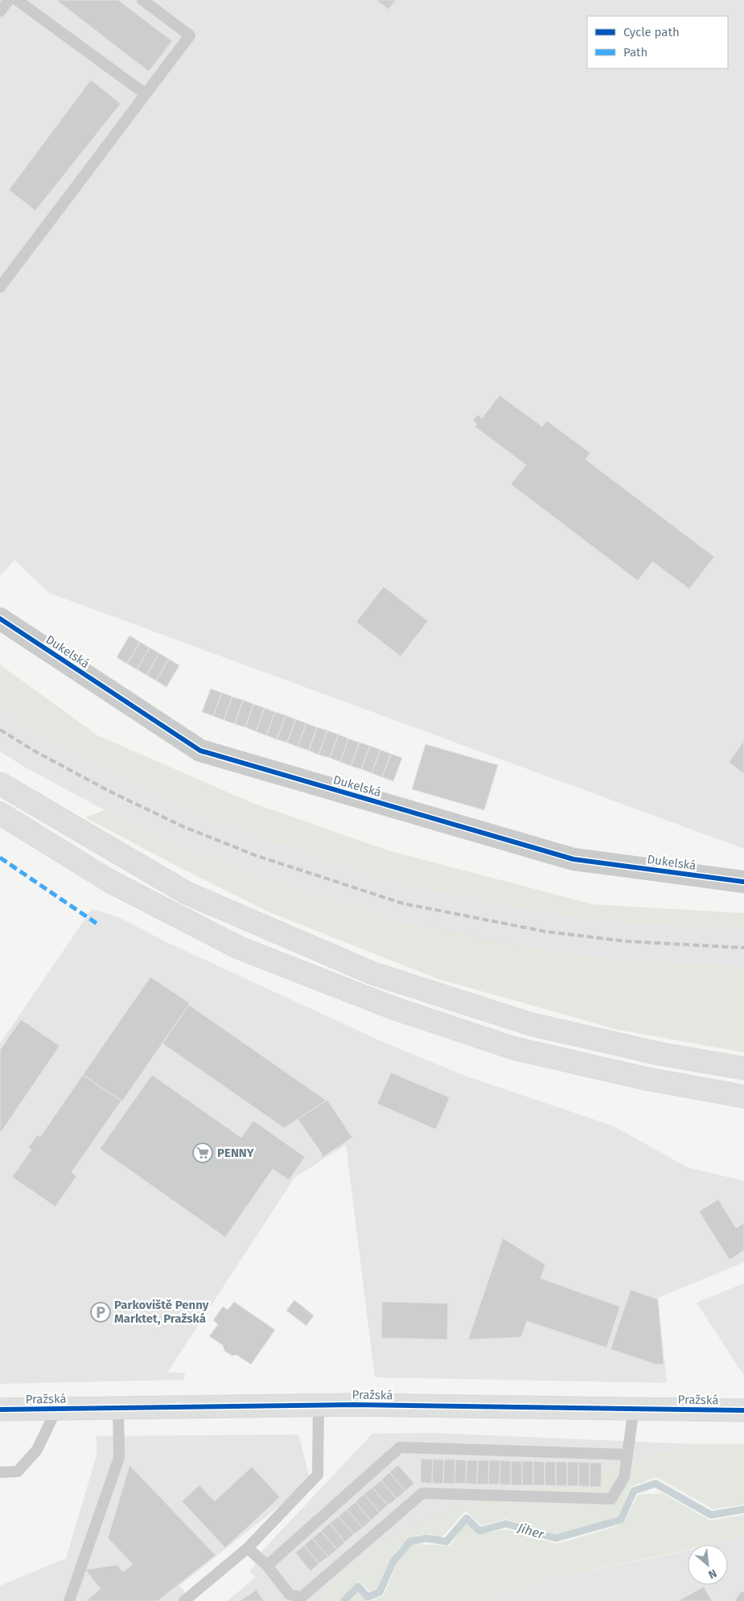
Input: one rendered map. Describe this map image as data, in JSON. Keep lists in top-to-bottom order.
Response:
{
  "streets": {
    "main road": ["Pražská"],
    "street": ["Dukelská"]
  },
  "water": ["Jiher"],
  "places": {
    "supermarket": ["PENNY"],
    "parking": ["Parkoviště Penny Marktet, Pražská"]
  },
  "legend": ["Cycle path", "Path"],
  "north": "bottom right"
}
